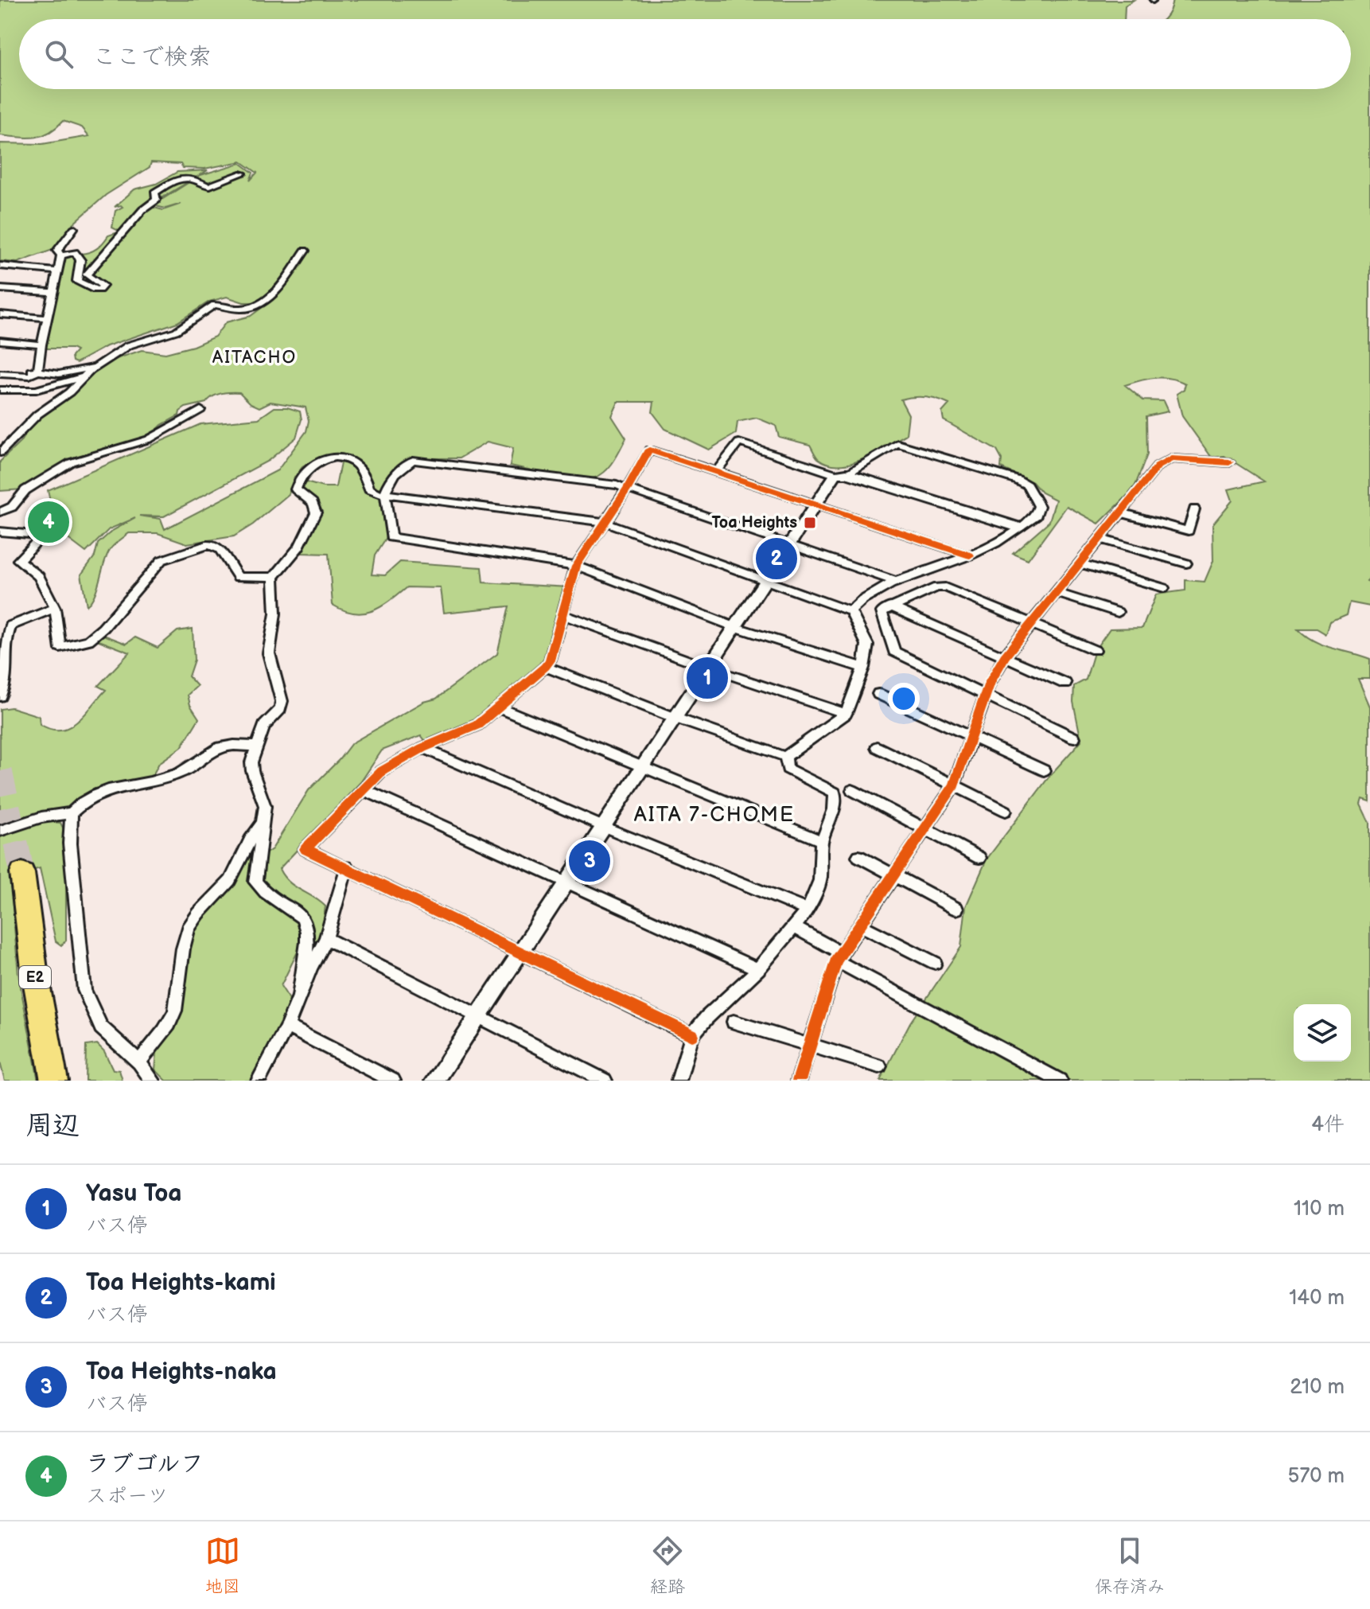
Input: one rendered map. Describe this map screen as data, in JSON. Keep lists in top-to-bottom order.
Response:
{
  "streets": {
    "highway": ["E2"]
  },
  "districts": ["AITACHO", "AITA 7-CHOME"],
  "places": {
    "transit": ["Toa Heights"]
  },
  "page": {
    "search": "ここで検索",
    "pins": [
      "4",
      "2",
      "1",
      "3"
    ],
    "heading": ["周辺", "4件"],
    "list": [
      {
        "mark": "1",
        "name": "Yasu Toa",
        "note": "バス停",
        "value": "110 m"
      },
      {
        "mark": "2",
        "name": "Toa Heights-kami",
        "note": "バス停",
        "value": "140 m"
      },
      {
        "mark": "3",
        "name": "Toa Heights-naka",
        "note": "バス停",
        "value": "210 m"
      },
      {
        "mark": "4",
        "name": "ラブゴルフ",
        "note": "スポーツ",
        "value": "570 m"
      }
    ],
    "nav": ["地図", "経路", "保存済み"]
  }
}
